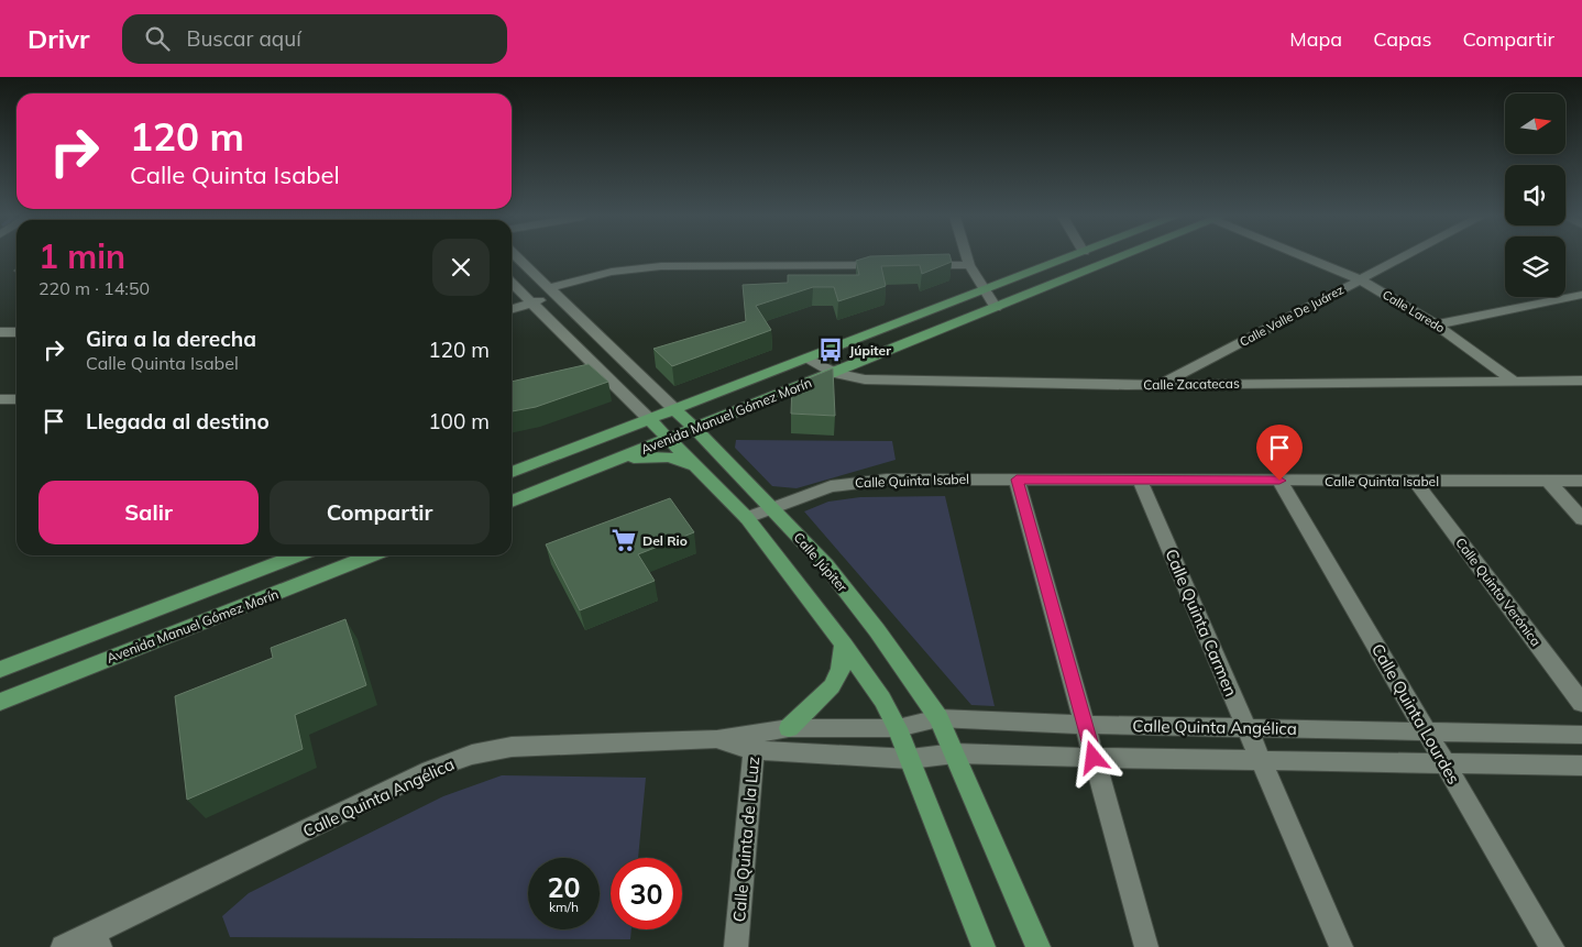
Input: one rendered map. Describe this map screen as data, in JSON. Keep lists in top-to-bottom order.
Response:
{
  "streets": {
    "main road": ["Avenida Manuel Gómez Morín", "Calle Júpiter"],
    "street": [
      "Calle Laredo",
      "Calle Valle De Juárez",
      "Calle Zacatecas",
      "Calle Quinta Isabel",
      "Calle Quinta Verónica",
      "Calle Quinta Carmen",
      "Calle Quinta Lourdes",
      "Calle Quinta Angélica",
      "Calle Quinta de la Luz"
    ]
  },
  "crossings": [
    ["Calle Laredo", "Calle Valle De Juárez"],
    ["Calle Laredo", "Calle Zacatecas"],
    ["Calle Valle De Juárez", "Calle Zacatecas"],
    ["Calle Zacatecas", "Avenida Manuel Gómez Morín"],
    ["Avenida Manuel Gómez Morín", "Calle Júpiter"],
    ["Calle Quinta Isabel", "Calle Júpiter"],
    ["Calle Quinta Isabel", "Calle Quinta Verónica"],
    ["Calle Quinta Isabel", "Calle Quinta Carmen"],
    ["Calle Quinta Isabel", "Calle Quinta Lourdes"],
    ["Calle Júpiter", "Calle Quinta Angélica"],
    ["Calle Quinta Carmen", "Calle Quinta Angélica"],
    ["Calle Quinta Lourdes", "Calle Quinta Angélica"],
    ["Calle Quinta Angélica", "Calle Quinta de la Luz"]
  ],
  "places": {
    "bus stop": ["Júpiter"],
    "supermarket": ["Del Rio"]
  },
  "north": "right",
  "page": {
    "header": "Drivr",
    "search": "Buscar aquí",
    "nav": ["Mapa", "Capas", "Compartir"],
    "turn": ["120 m", "Calle Quinta Isabel"],
    "heading": ["1 min", "220 m · 14:50"],
    "list": [
      {
        "name": "Gira a la derecha",
        "note": "Calle Quinta Isabel",
        "value": "120 m"
      },
      {
        "name": "Llegada al destino",
        "value": "100 m"
      }
    ],
    "buttons": ["Salir", "Compartir"],
    "speed": "20 km/h",
    "limit": "30"
  }
}
